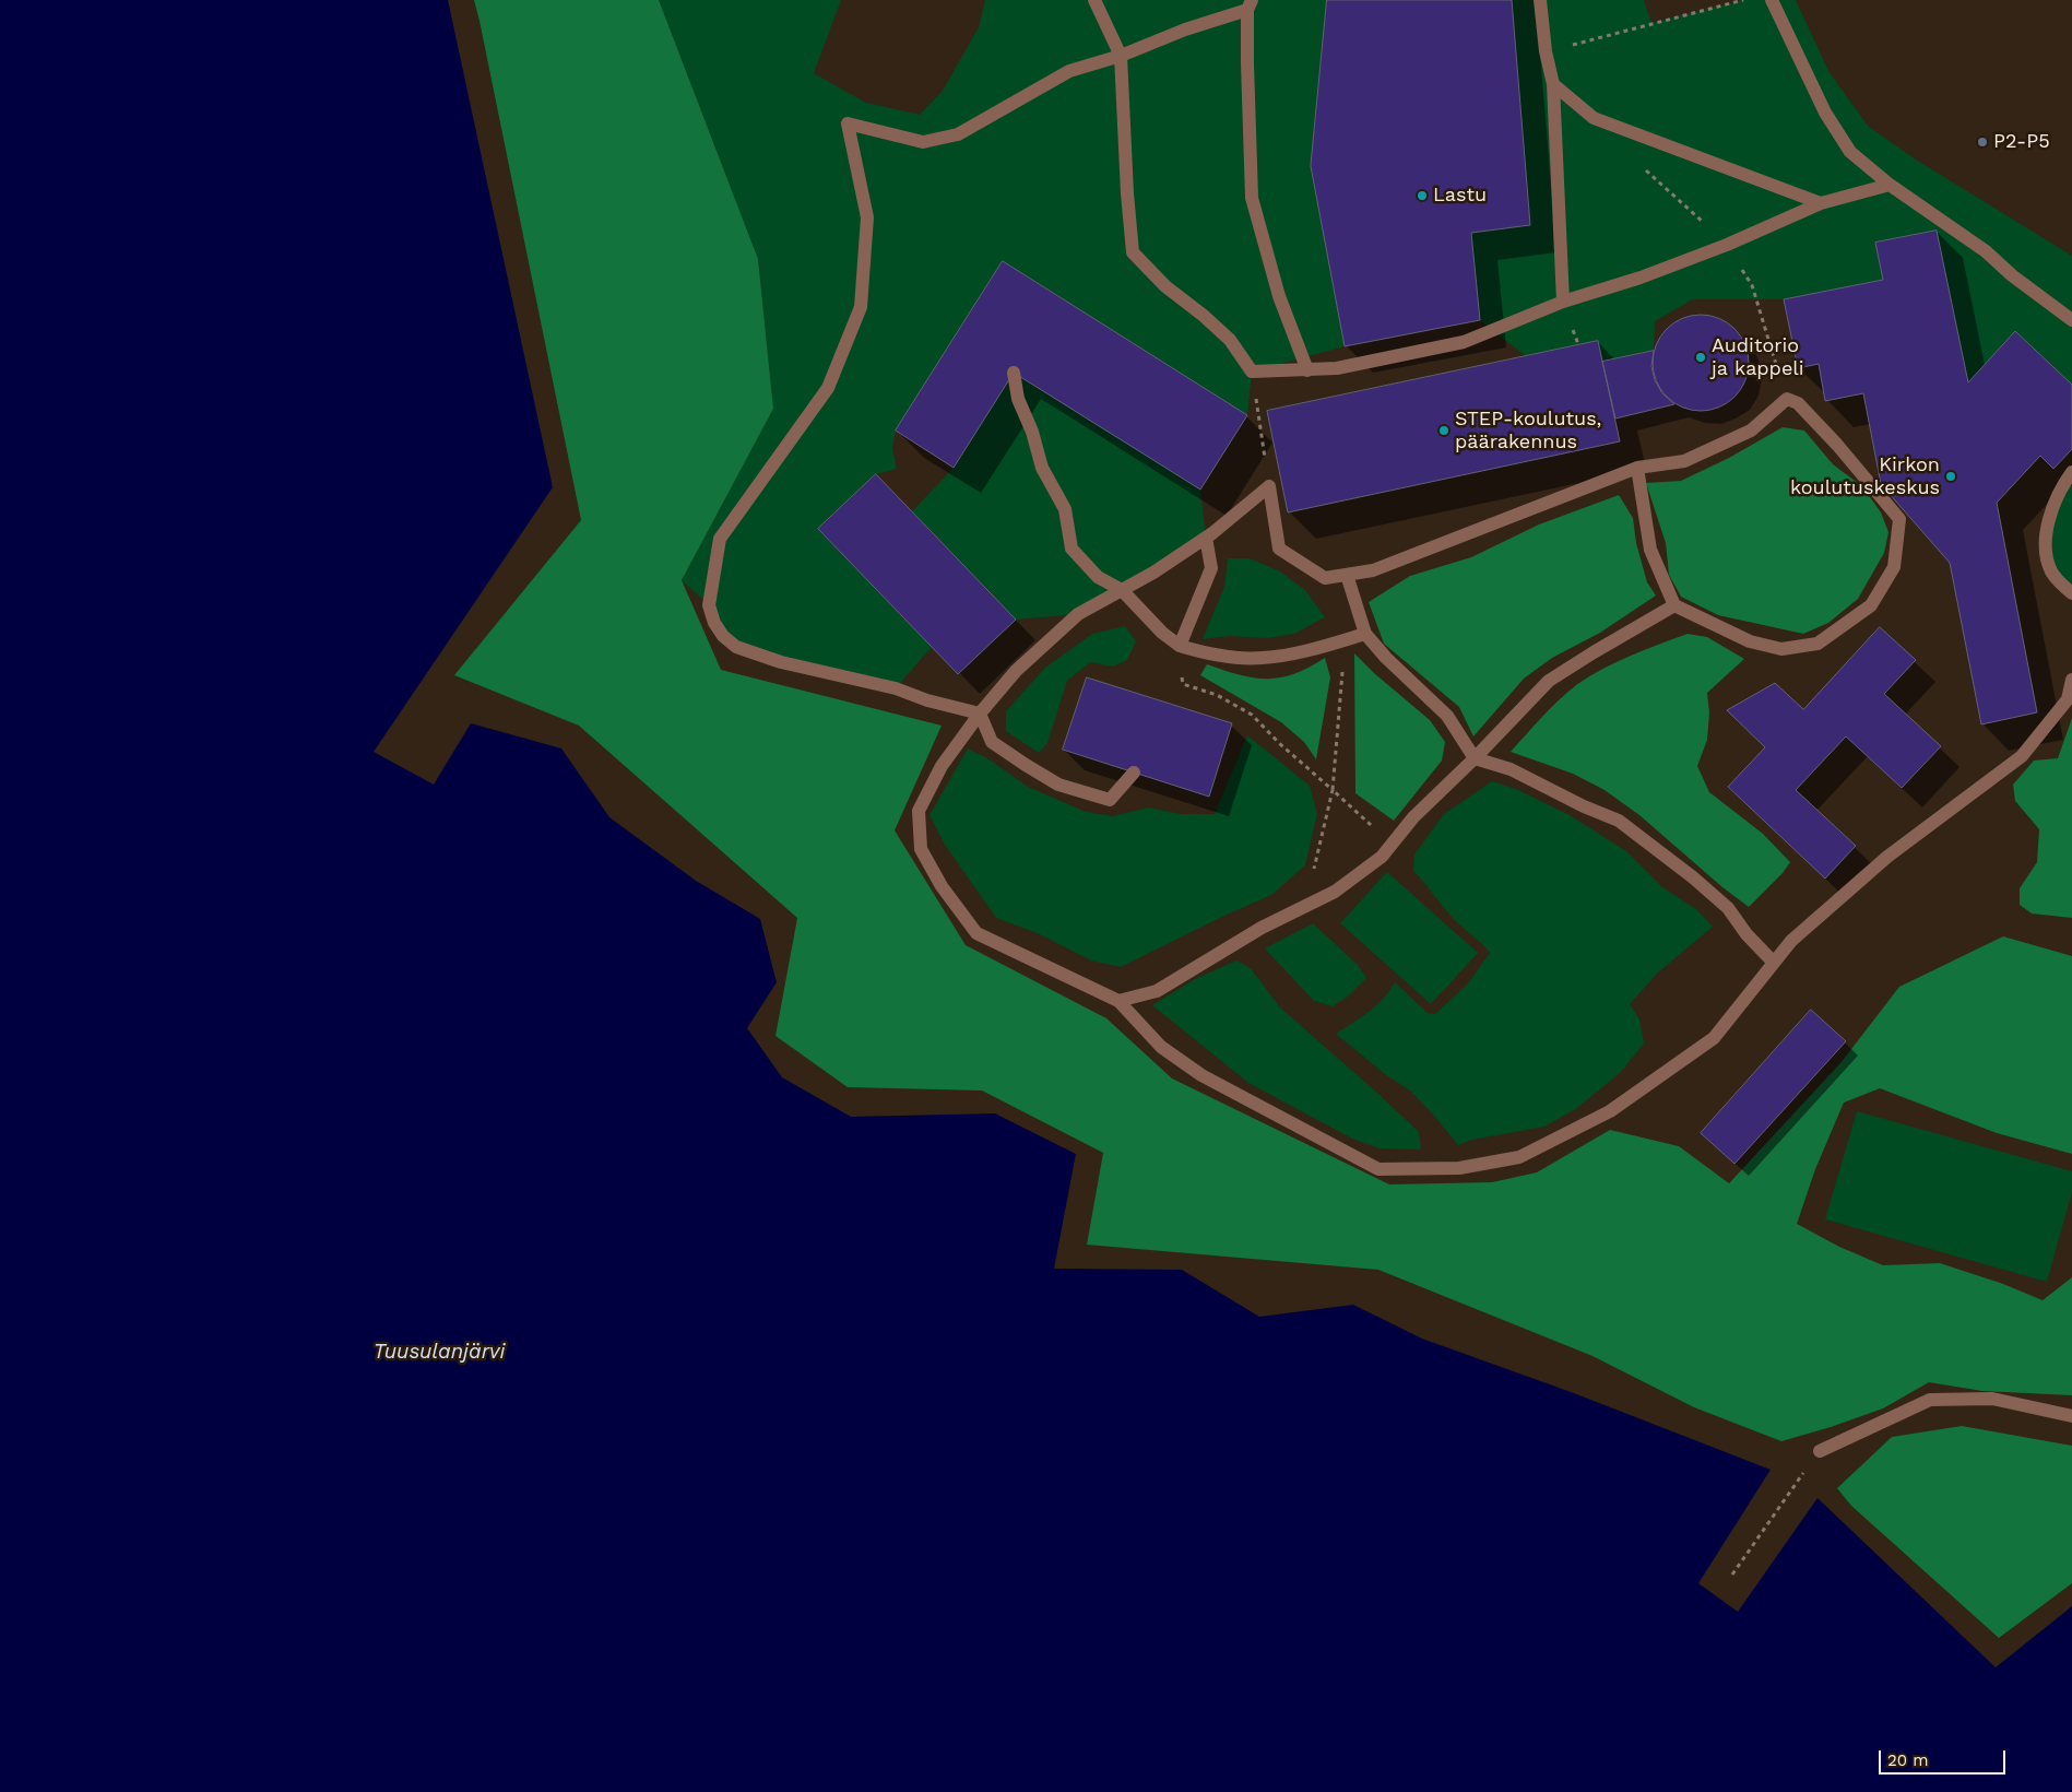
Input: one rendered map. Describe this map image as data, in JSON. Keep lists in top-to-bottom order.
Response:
{
  "water": ["Tuusulanjärvi"],
  "places": [
    "P2-P5",
    "Lastu",
    "Auditorio ja kappeli",
    "STEP-koulutus, päärakennus",
    "Kirkon koulutuskeskus"
  ],
  "scale_bar": "20 m"
}
